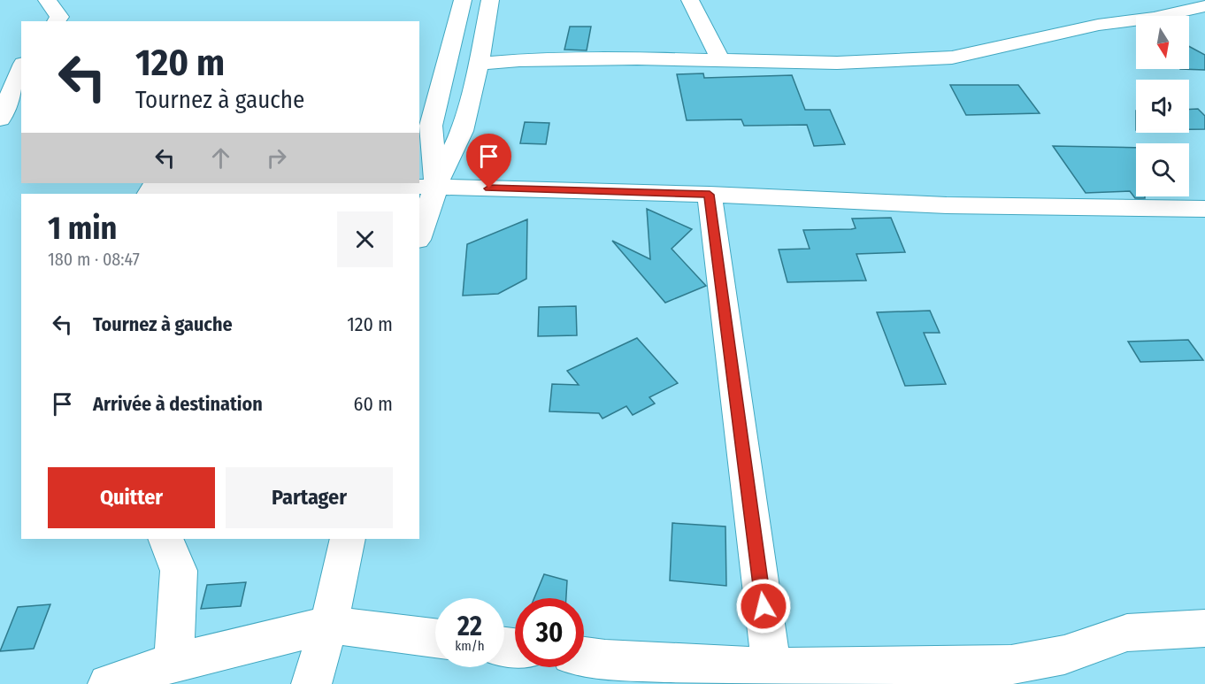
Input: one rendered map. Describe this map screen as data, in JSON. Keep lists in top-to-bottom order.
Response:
{
  "north": "bottom",
  "page": {
    "turn": ["120 m", "Tournez à gauche"],
    "heading": ["1 min", "180 m · 08:47"],
    "list": [
      {
        "name": "Tournez à gauche",
        "value": "120 m"
      },
      {
        "name": "Arrivée à destination",
        "value": "60 m"
      }
    ],
    "buttons": ["Quitter", "Partager"],
    "speed": "22 km/h",
    "limit": "30"
  }
}
